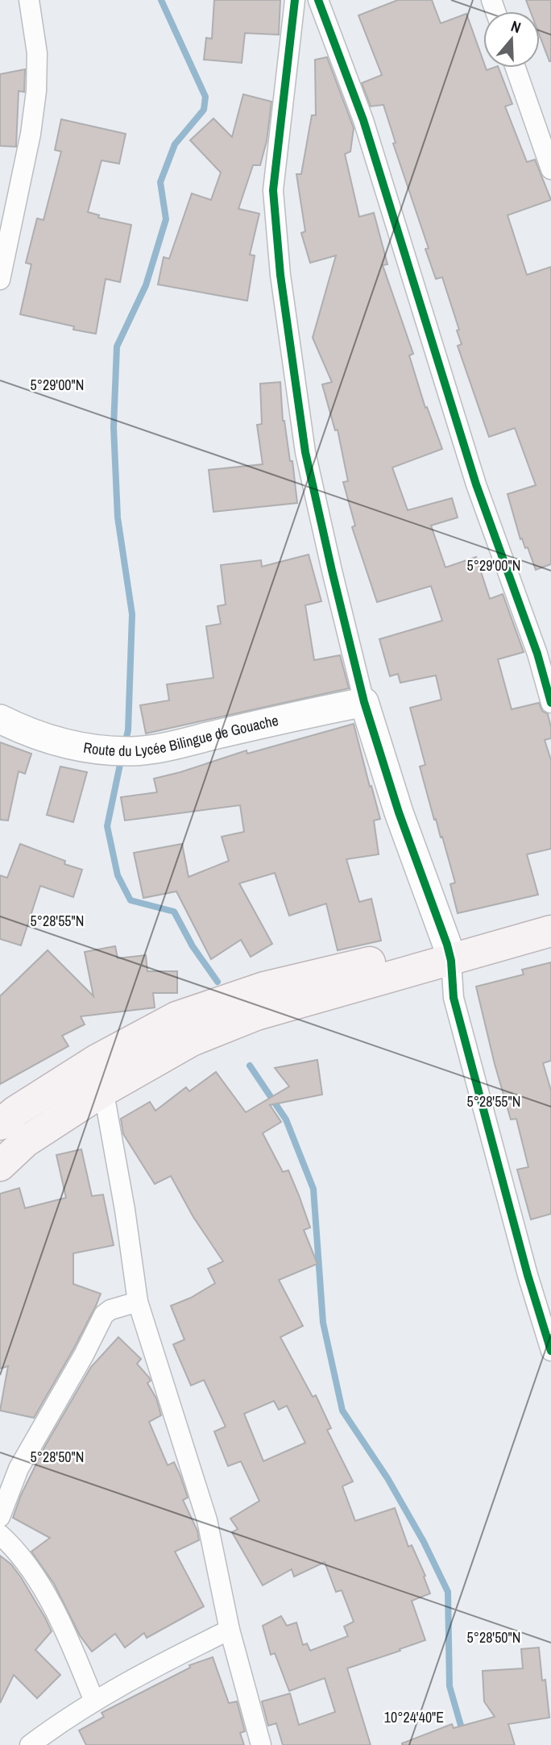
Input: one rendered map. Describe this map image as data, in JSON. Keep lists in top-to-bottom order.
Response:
{
  "streets": {
    "street": ["Route du Lycée Bilingue de Gouache"]
  },
  "north": "top",
  "coordinates": [
    "5°29'00\"N",
    "5°28'55\"N",
    "5°28'50\"N",
    "10°24'40\"E"
  ]
}
